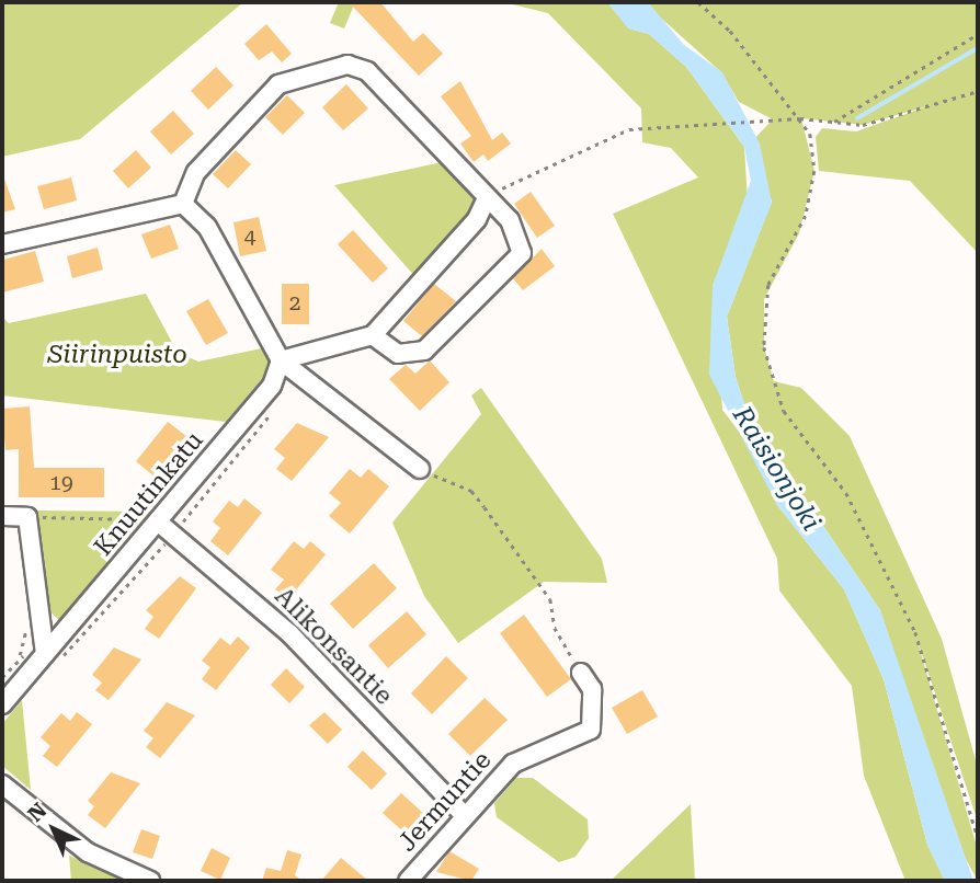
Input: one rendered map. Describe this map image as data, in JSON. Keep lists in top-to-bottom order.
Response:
{
  "streets": {
    "street": ["Knuutinkatu", "Alikonsantie", "Jermuntie"]
  },
  "crossings": [
    ["Knuutinkatu", "Alikonsantie"],
    ["Alikonsantie", "Jermuntie"]
  ],
  "water": ["Raisionjoki"],
  "parks": ["Siirinpuisto"],
  "house_numbers": ["4", "2", "19"],
  "north": "top left"
}
